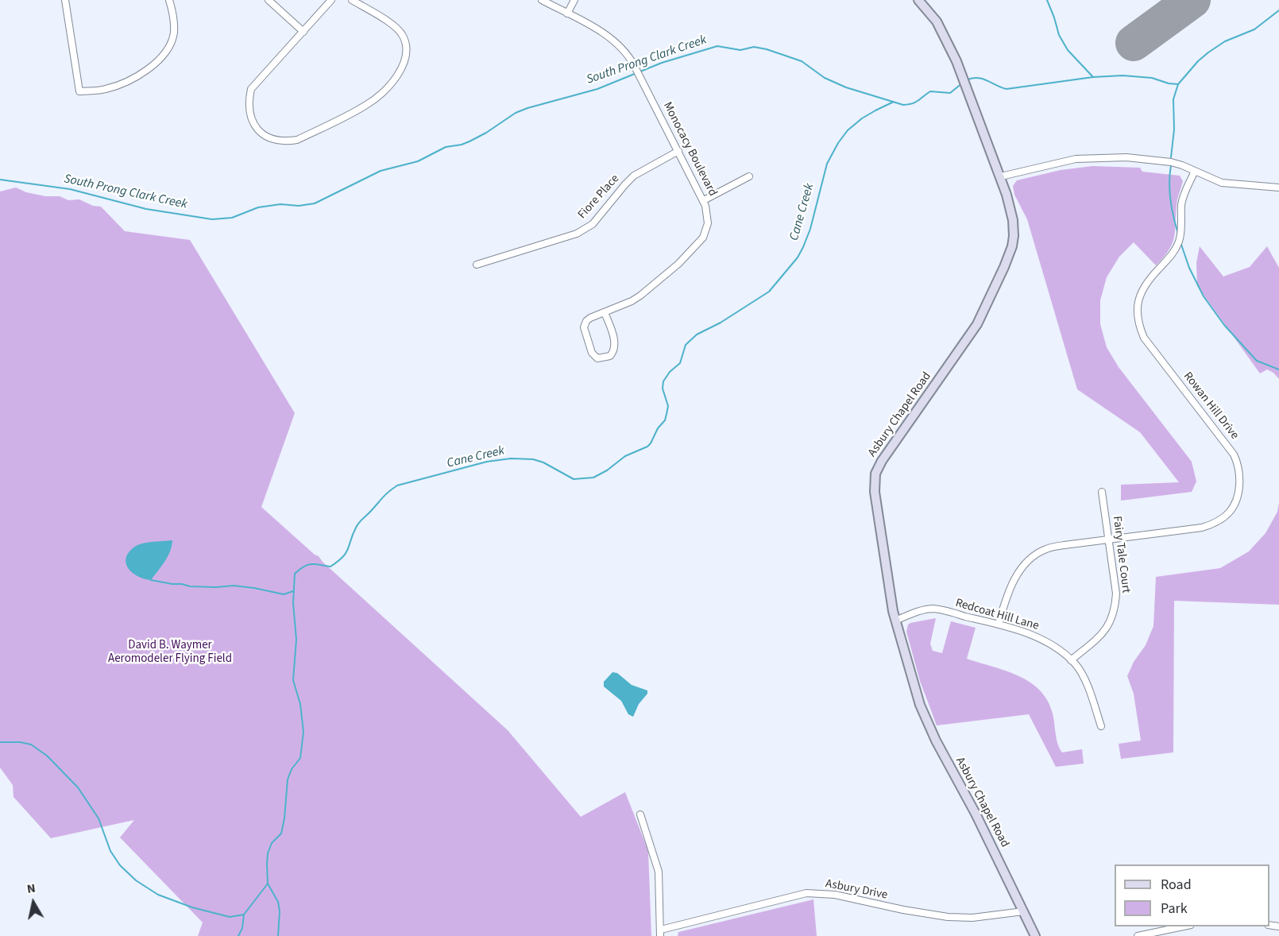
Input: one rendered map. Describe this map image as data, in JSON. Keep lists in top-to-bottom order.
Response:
{
  "streets": {
    "main road": ["Asbury Chapel Road"],
    "street": [
      "Monocacy Boulevard",
      "Fiore Place",
      "Rowan Hill Drive",
      "Fairy Tale Court",
      "Redcoat Hill Lane",
      "Asbury Drive"
    ]
  },
  "crossings": [
    ["Monocacy Boulevard", "Fiore Place"],
    ["Rowan Hill Drive", "Fairy Tale Court"],
    ["Rowan Hill Drive", "Redcoat Hill Lane"],
    ["Asbury Chapel Road", "Redcoat Hill Lane"],
    ["Asbury Chapel Road", "Asbury Drive"],
    ["Fairy Tale Court", "Redcoat Hill Lane"]
  ],
  "water": ["South Prong Clark Creek", "Cane Creek"],
  "parks": ["David B. Waymer Aeromodeler Flying Field"],
  "legend": ["Road", "Park"],
  "north": "top"
}
